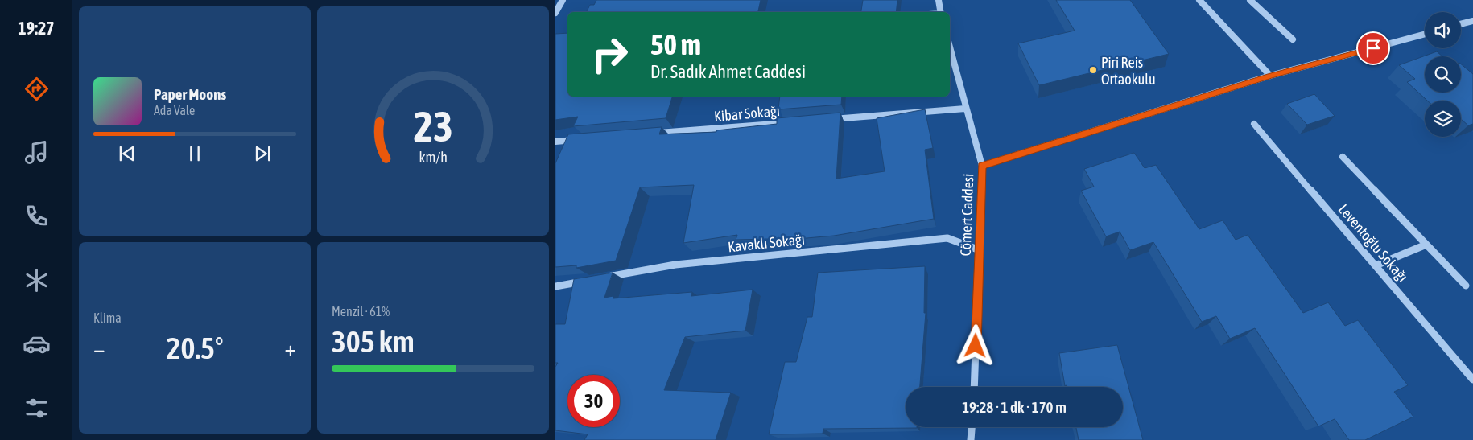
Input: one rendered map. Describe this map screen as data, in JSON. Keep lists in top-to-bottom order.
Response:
{
  "streets": {
    "street": [
      "Kibar Sokağı",
      "Cömert Caddesi",
      "Kavaklı Sokağı",
      "Leventoğlu Sokağı"
    ]
  },
  "crossings": [
    ["Cömert Caddesi", "Kavaklı Sokağı"]
  ],
  "places": ["Piri Reis Ortaokulu"],
  "page": {
    "tabs": "19:27",
    "turn": ["50 m", "Dr. Sadık Ahmet Caddesi"],
    "song": ["Paper Moons", "Ada Vale"],
    "tile": [
      "Klima",
      ["Menzil · 61%", "305 km"]
    ],
    "heat": ["−", "20.5°", "+"],
    "limit": "30",
    "trip": "19:28 · 1 dk · 170 m",
    "gauge": ["23", "km/h"]
  }
}
